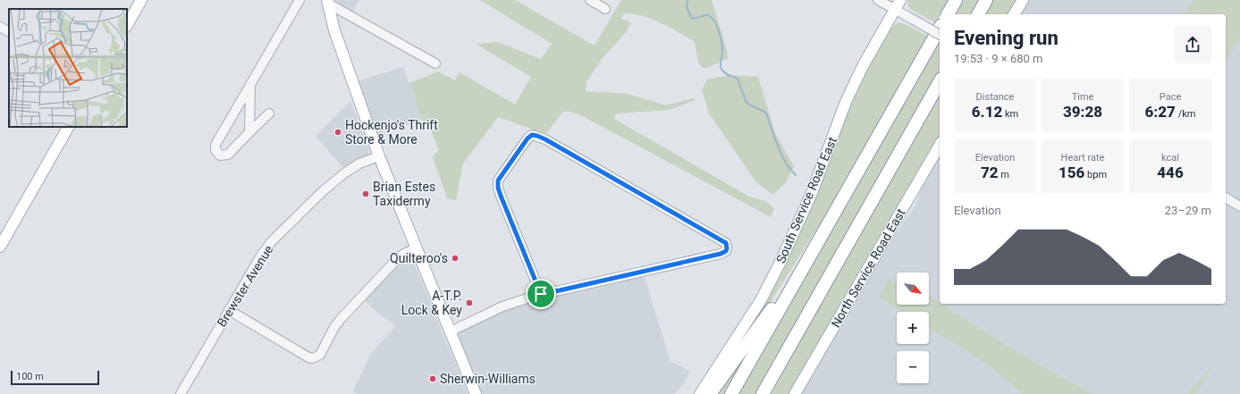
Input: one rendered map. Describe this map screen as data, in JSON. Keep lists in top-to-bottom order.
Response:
{
  "streets": {
    "main road": ["South Service Road East", "North Service Road East"],
    "street": ["Brewster Avenue"]
  },
  "places": [
    "Hockenjo's Thrift Store & More",
    "Brian Estes Taxidermy",
    "Quilteroo's",
    "A-T.P. Lock & Key",
    "Sherwin-Williams"
  ],
  "scale_bar": "100 m",
  "north": "bottom right",
  "page": {
    "heading": ["Evening run", "19:53 · 9 × 680 m"],
    "stats": [
      ["Distance", "6.12 km"],
      ["Time", "39:28"],
      ["Pace", "6:27 /km"],
      ["Elevation", "72 m"],
      ["Heart rate", "156 bpm"],
      ["kcal", "446"]
    ],
    "chart": ["Elevation", "23–29 m"],
    "map_buttons": ["+", "−"],
    "scale": "100 m"
  }
}
